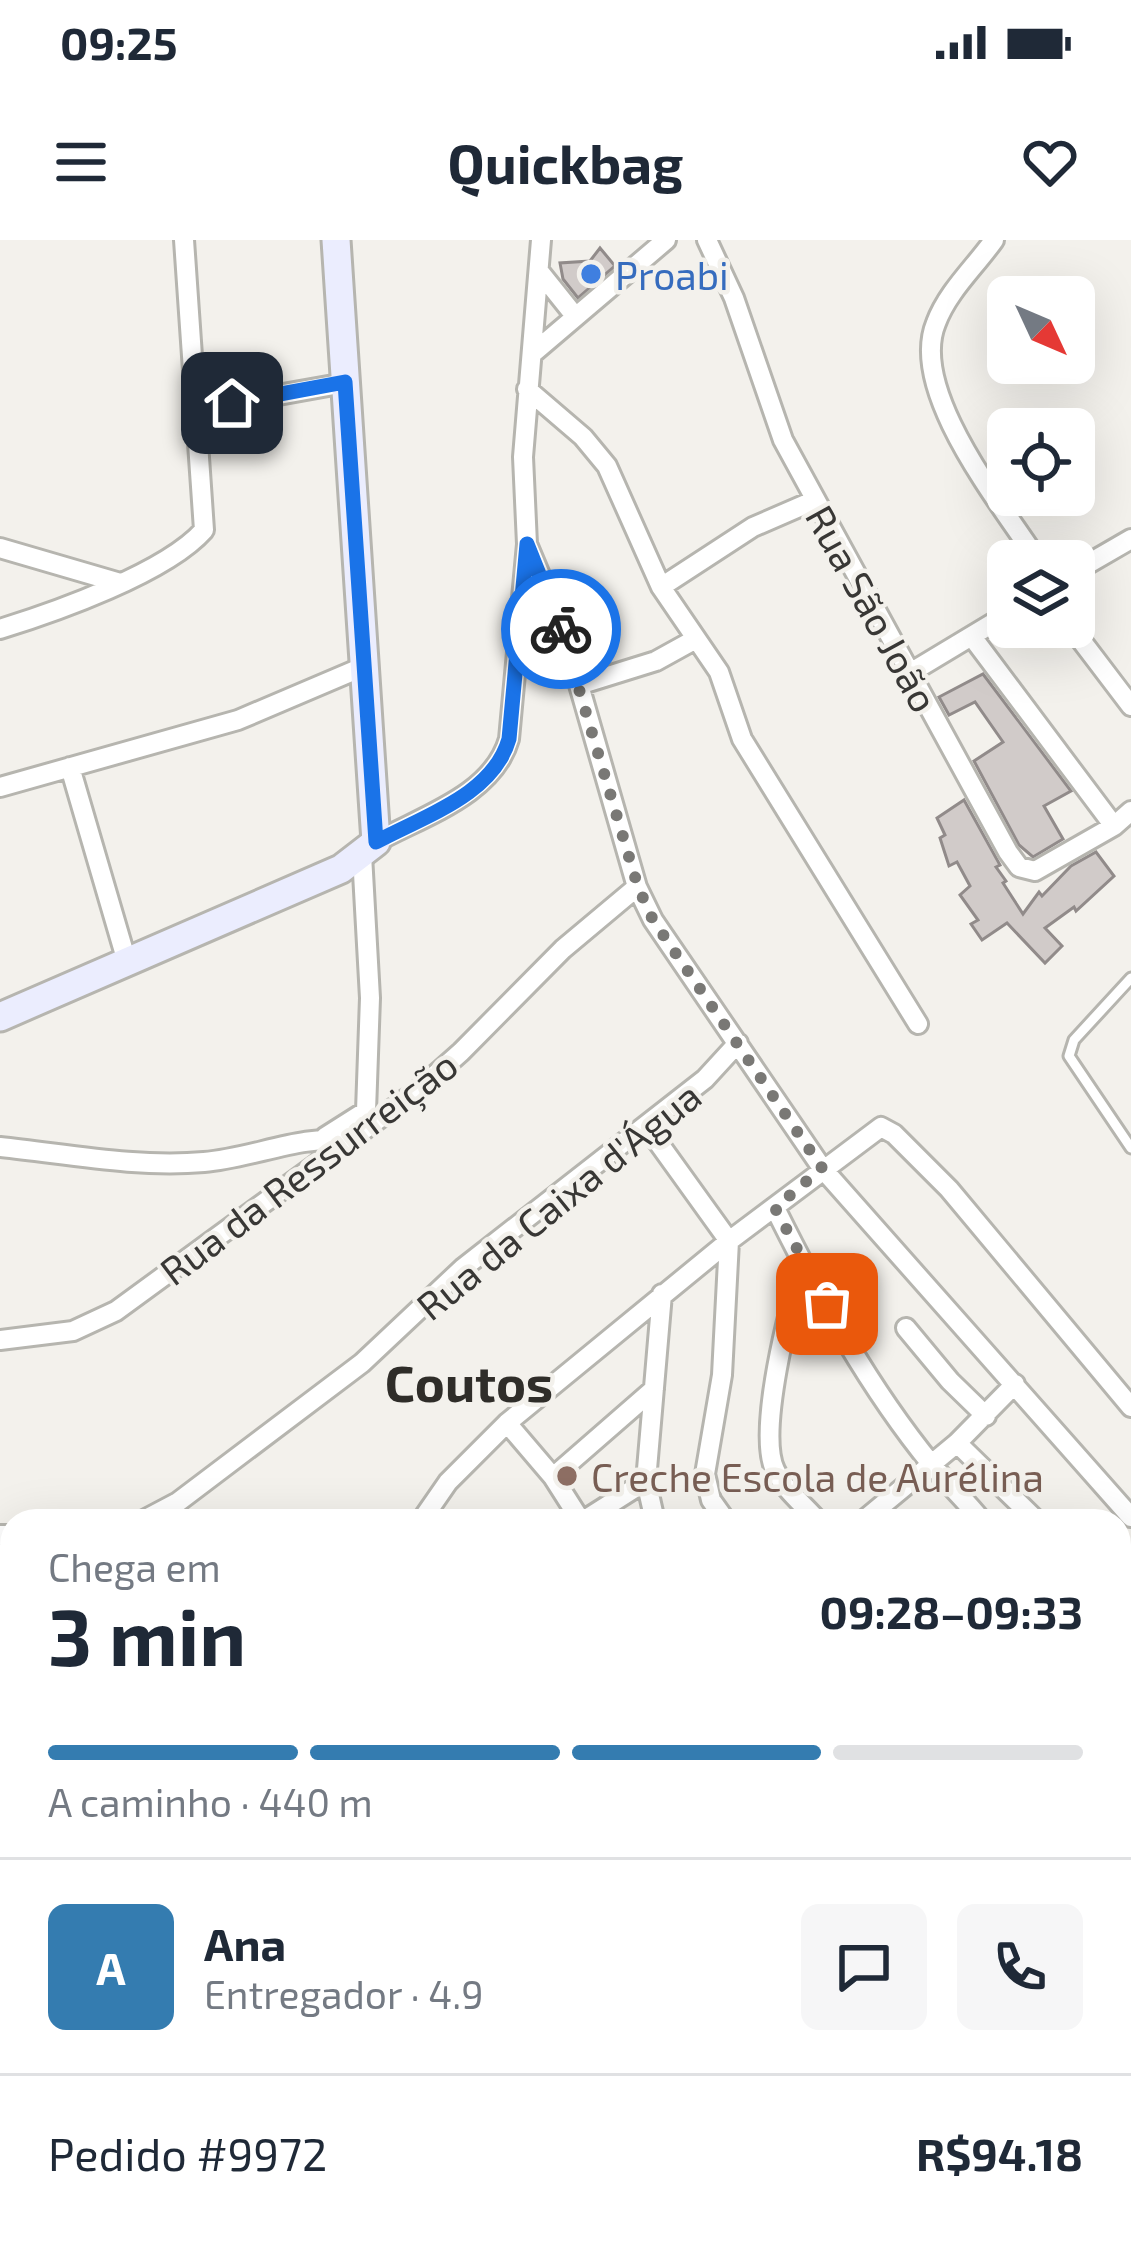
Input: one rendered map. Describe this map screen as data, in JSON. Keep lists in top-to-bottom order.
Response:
{
  "streets": {
    "street": ["Rua São João", "Rua da Ressurreição", "Rua da Caixa d'Água"]
  },
  "districts": ["Coutos"],
  "places": ["Proabi", "Creche Escola de Aurélina"],
  "north": "bottom right",
  "page": {
    "status": "09:25",
    "header": "Quickbag",
    "heading": ["3 min", "Chega em", "09:28–09:33"],
    "panel": [
      "Ana",
      "Entregador · 4.9",
      "Pedido #9972",
      "R$94.18"
    ],
    "bar": "A caminho · 440 m",
    "round": "A"
  }
}
